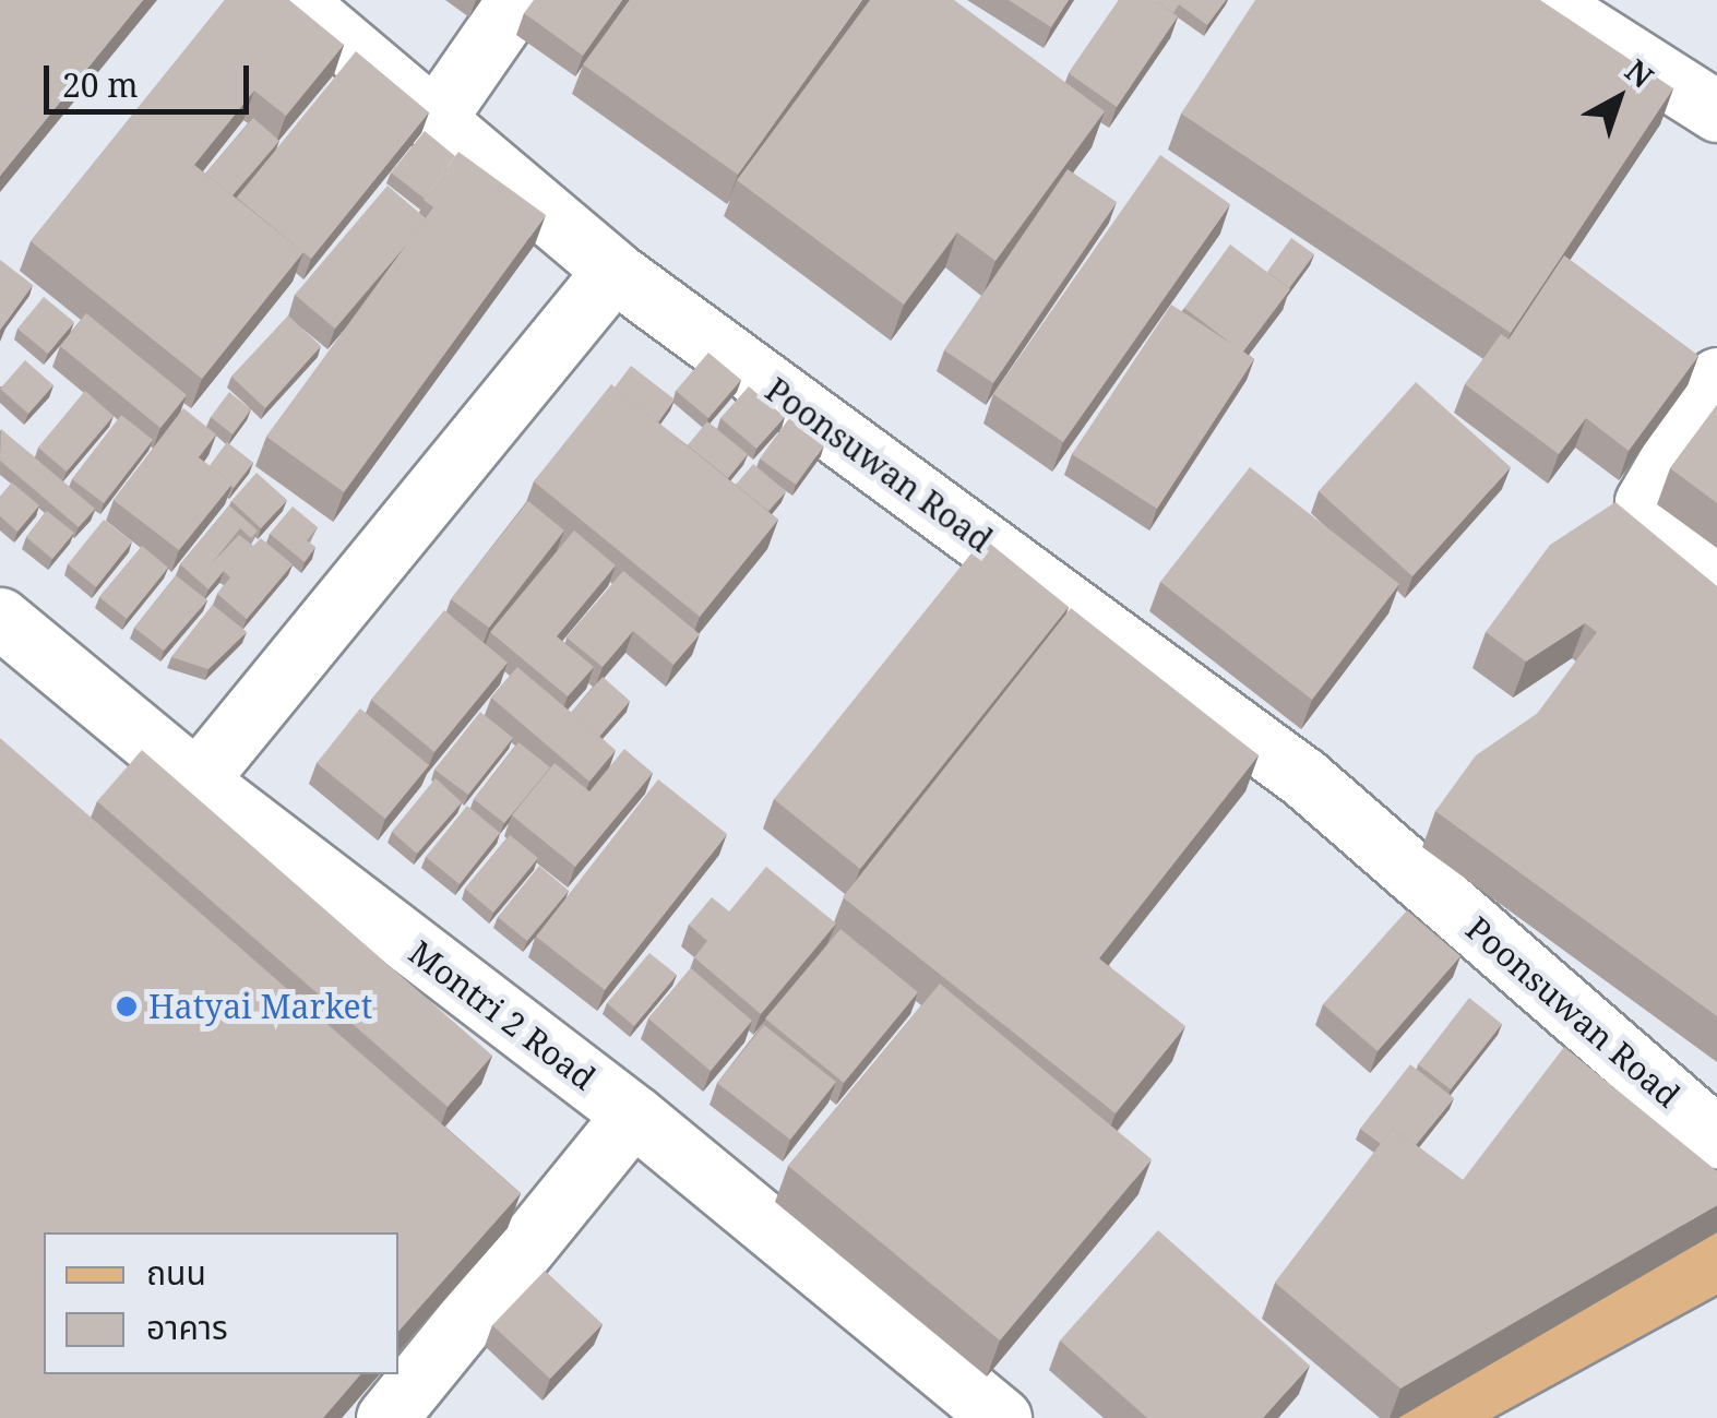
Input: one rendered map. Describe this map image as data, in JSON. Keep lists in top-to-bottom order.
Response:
{
  "streets": {
    "street": ["Poonsuwan Road", "Montri 2 Road"]
  },
  "places": ["Hatyai Market"],
  "legend": ["ถนน", "อาคาร"],
  "scale_bar": "20 m",
  "north": "top right"
}
